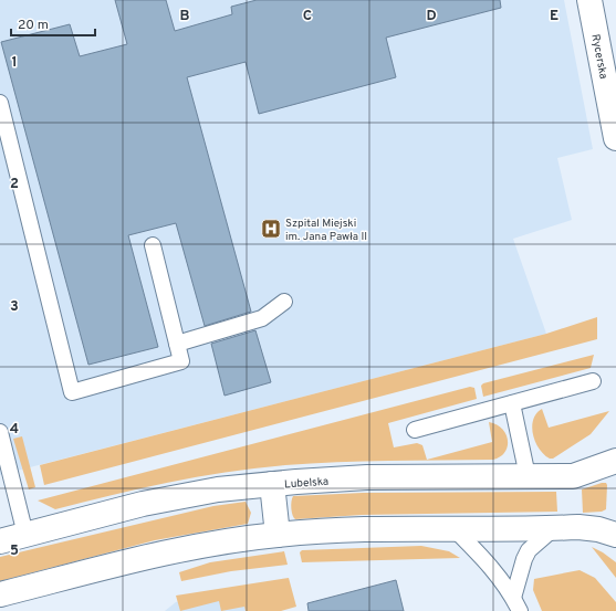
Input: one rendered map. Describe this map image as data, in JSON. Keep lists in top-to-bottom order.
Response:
{
  "streets": {
    "main road": ["Rycerska", "Lubelska"]
  },
  "places": {
    "hospital": ["Szpital Miejski im. Jana Pawła II"]
  },
  "scale_bar": "20 m",
  "grid": {
    "columns": [
      "B",
      "C",
      "D",
      "E"
    ],
    "rows": [
      "1",
      "2",
      "3",
      "4",
      "5"
    ]
  }
}
